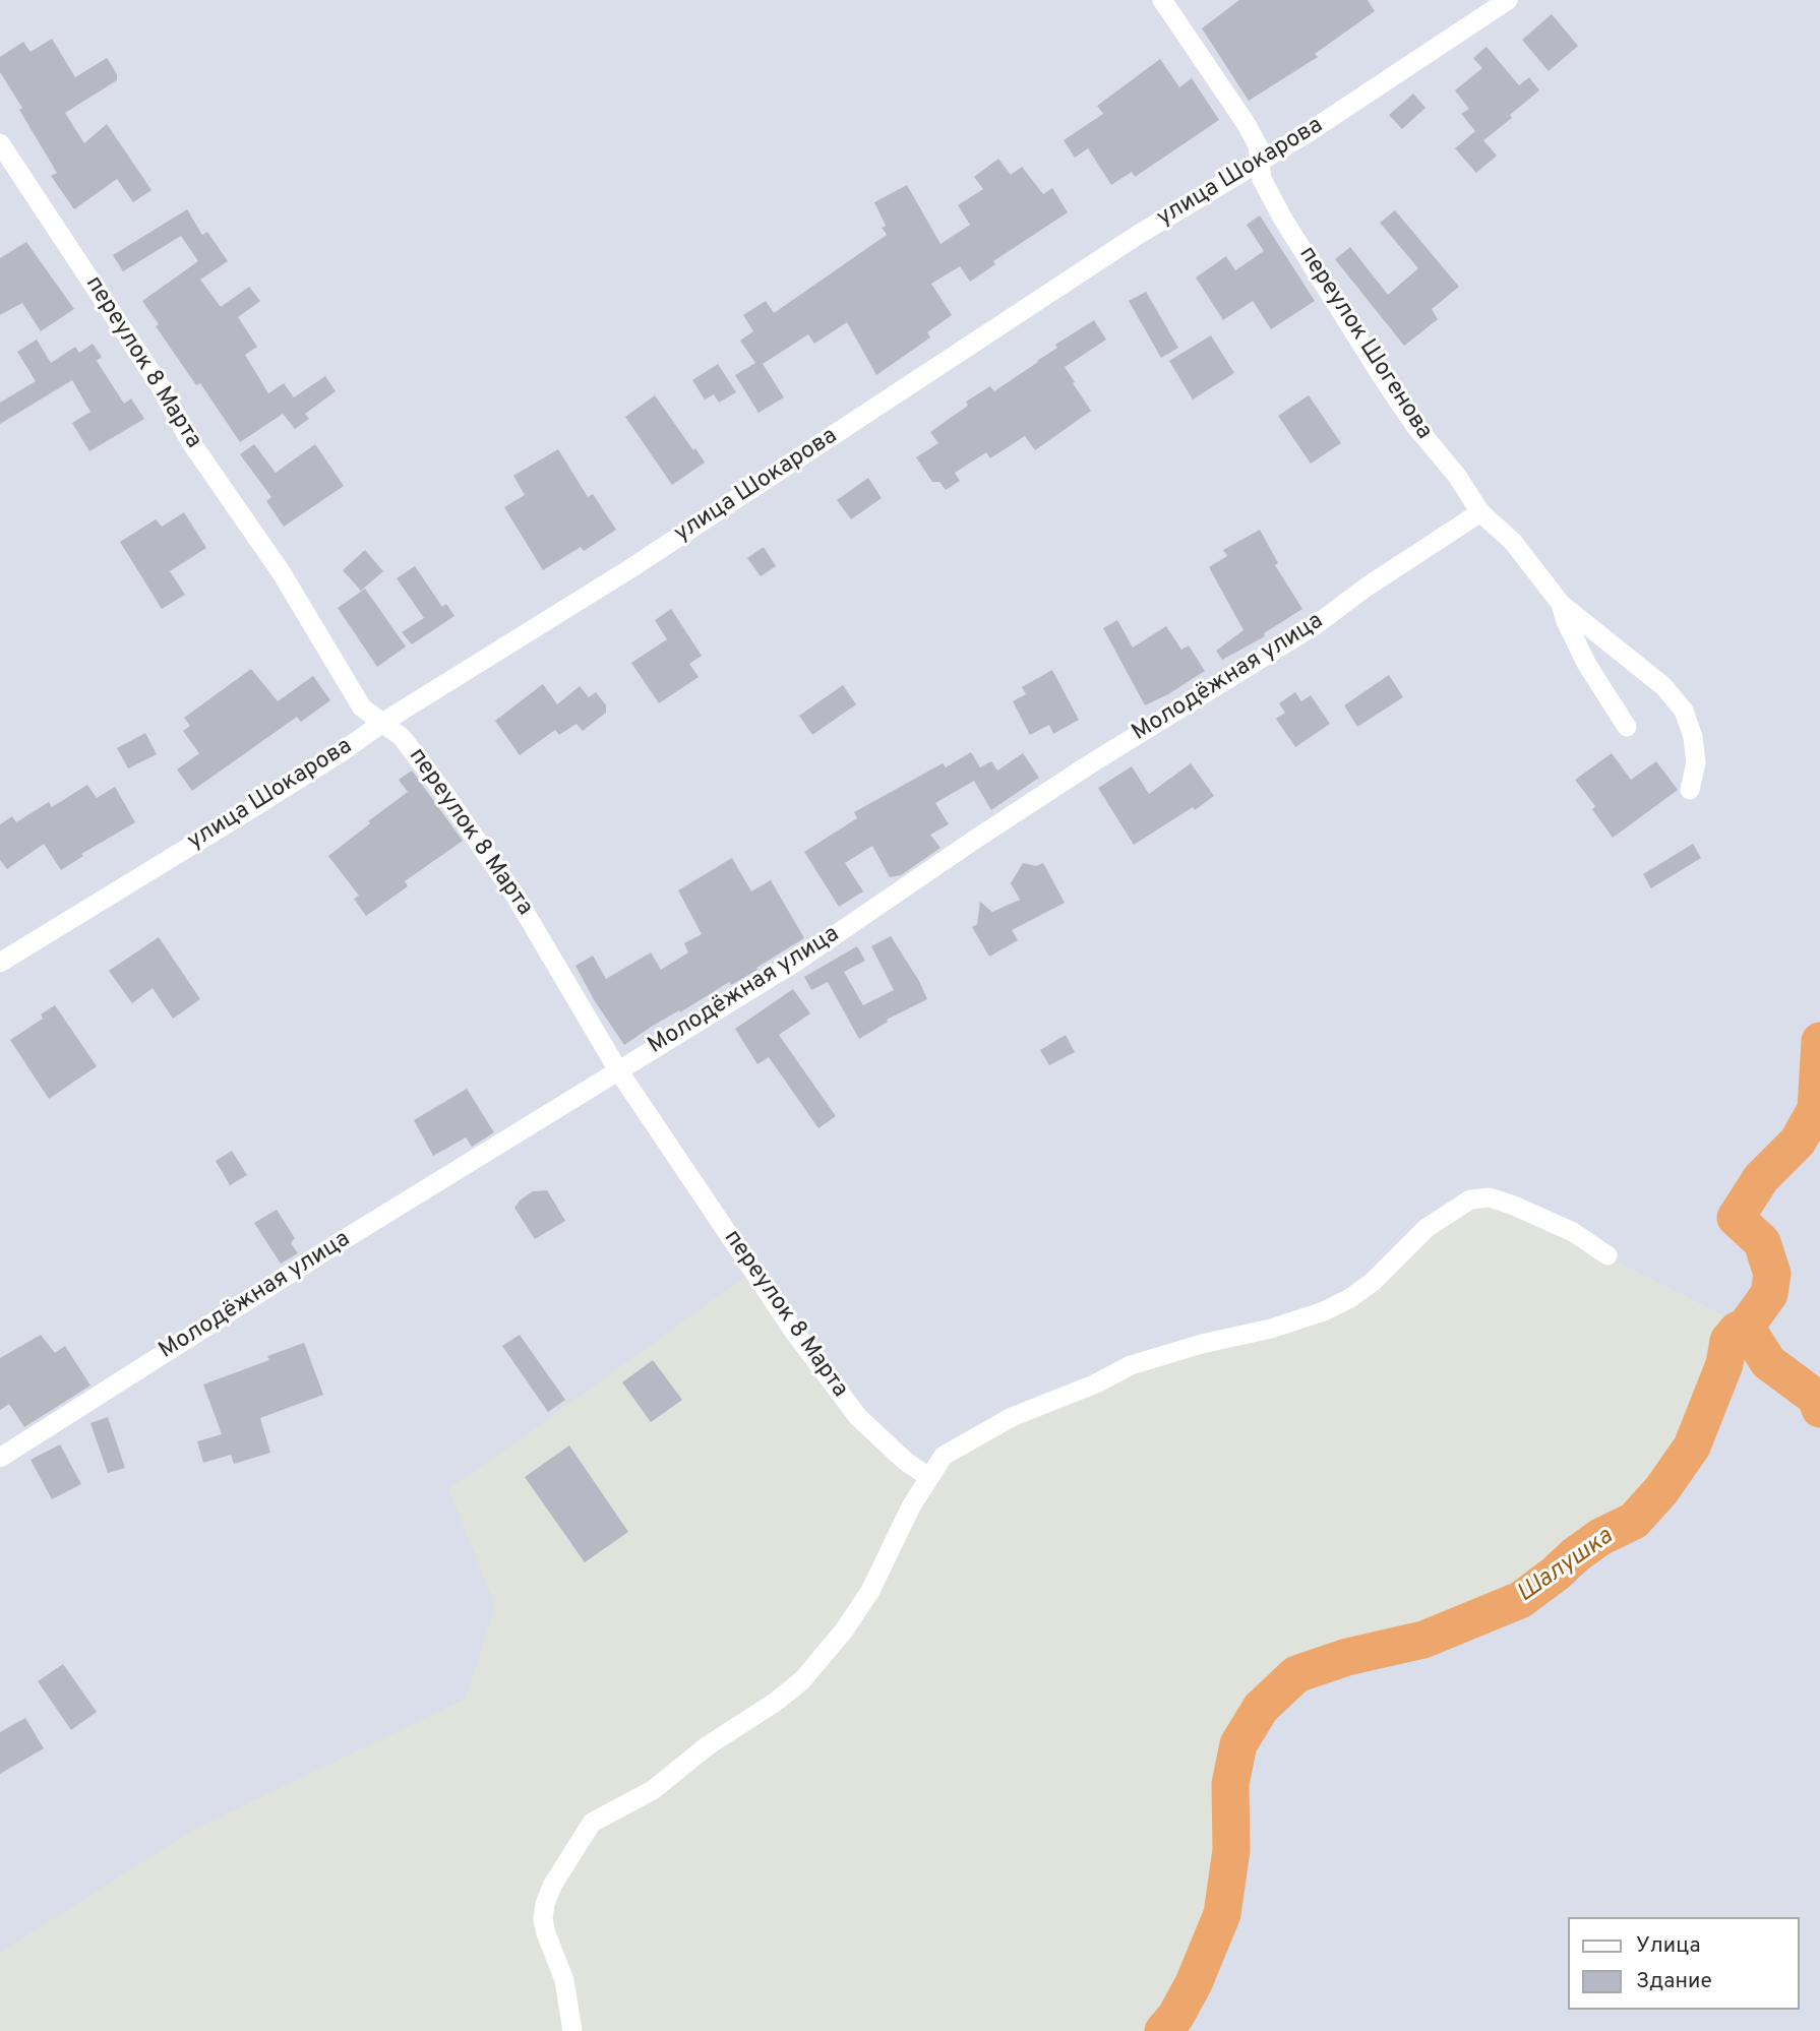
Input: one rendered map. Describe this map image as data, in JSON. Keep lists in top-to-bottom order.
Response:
{
  "streets": {
    "street": [
      "улица Шокарова",
      "переулок Шогенова",
      "переулок 8 Марта",
      "Молодёжная улица"
    ]
  },
  "crossings": [
    ["улица Шокарова", "переулок Шогенова"],
    ["улица Шокарова", "переулок 8 Марта"],
    ["переулок Шогенова", "Молодёжная улица"],
    ["переулок 8 Марта", "Молодёжная улица"]
  ],
  "water": ["Шалушка"],
  "legend": ["Улица", "Здание"]
}
